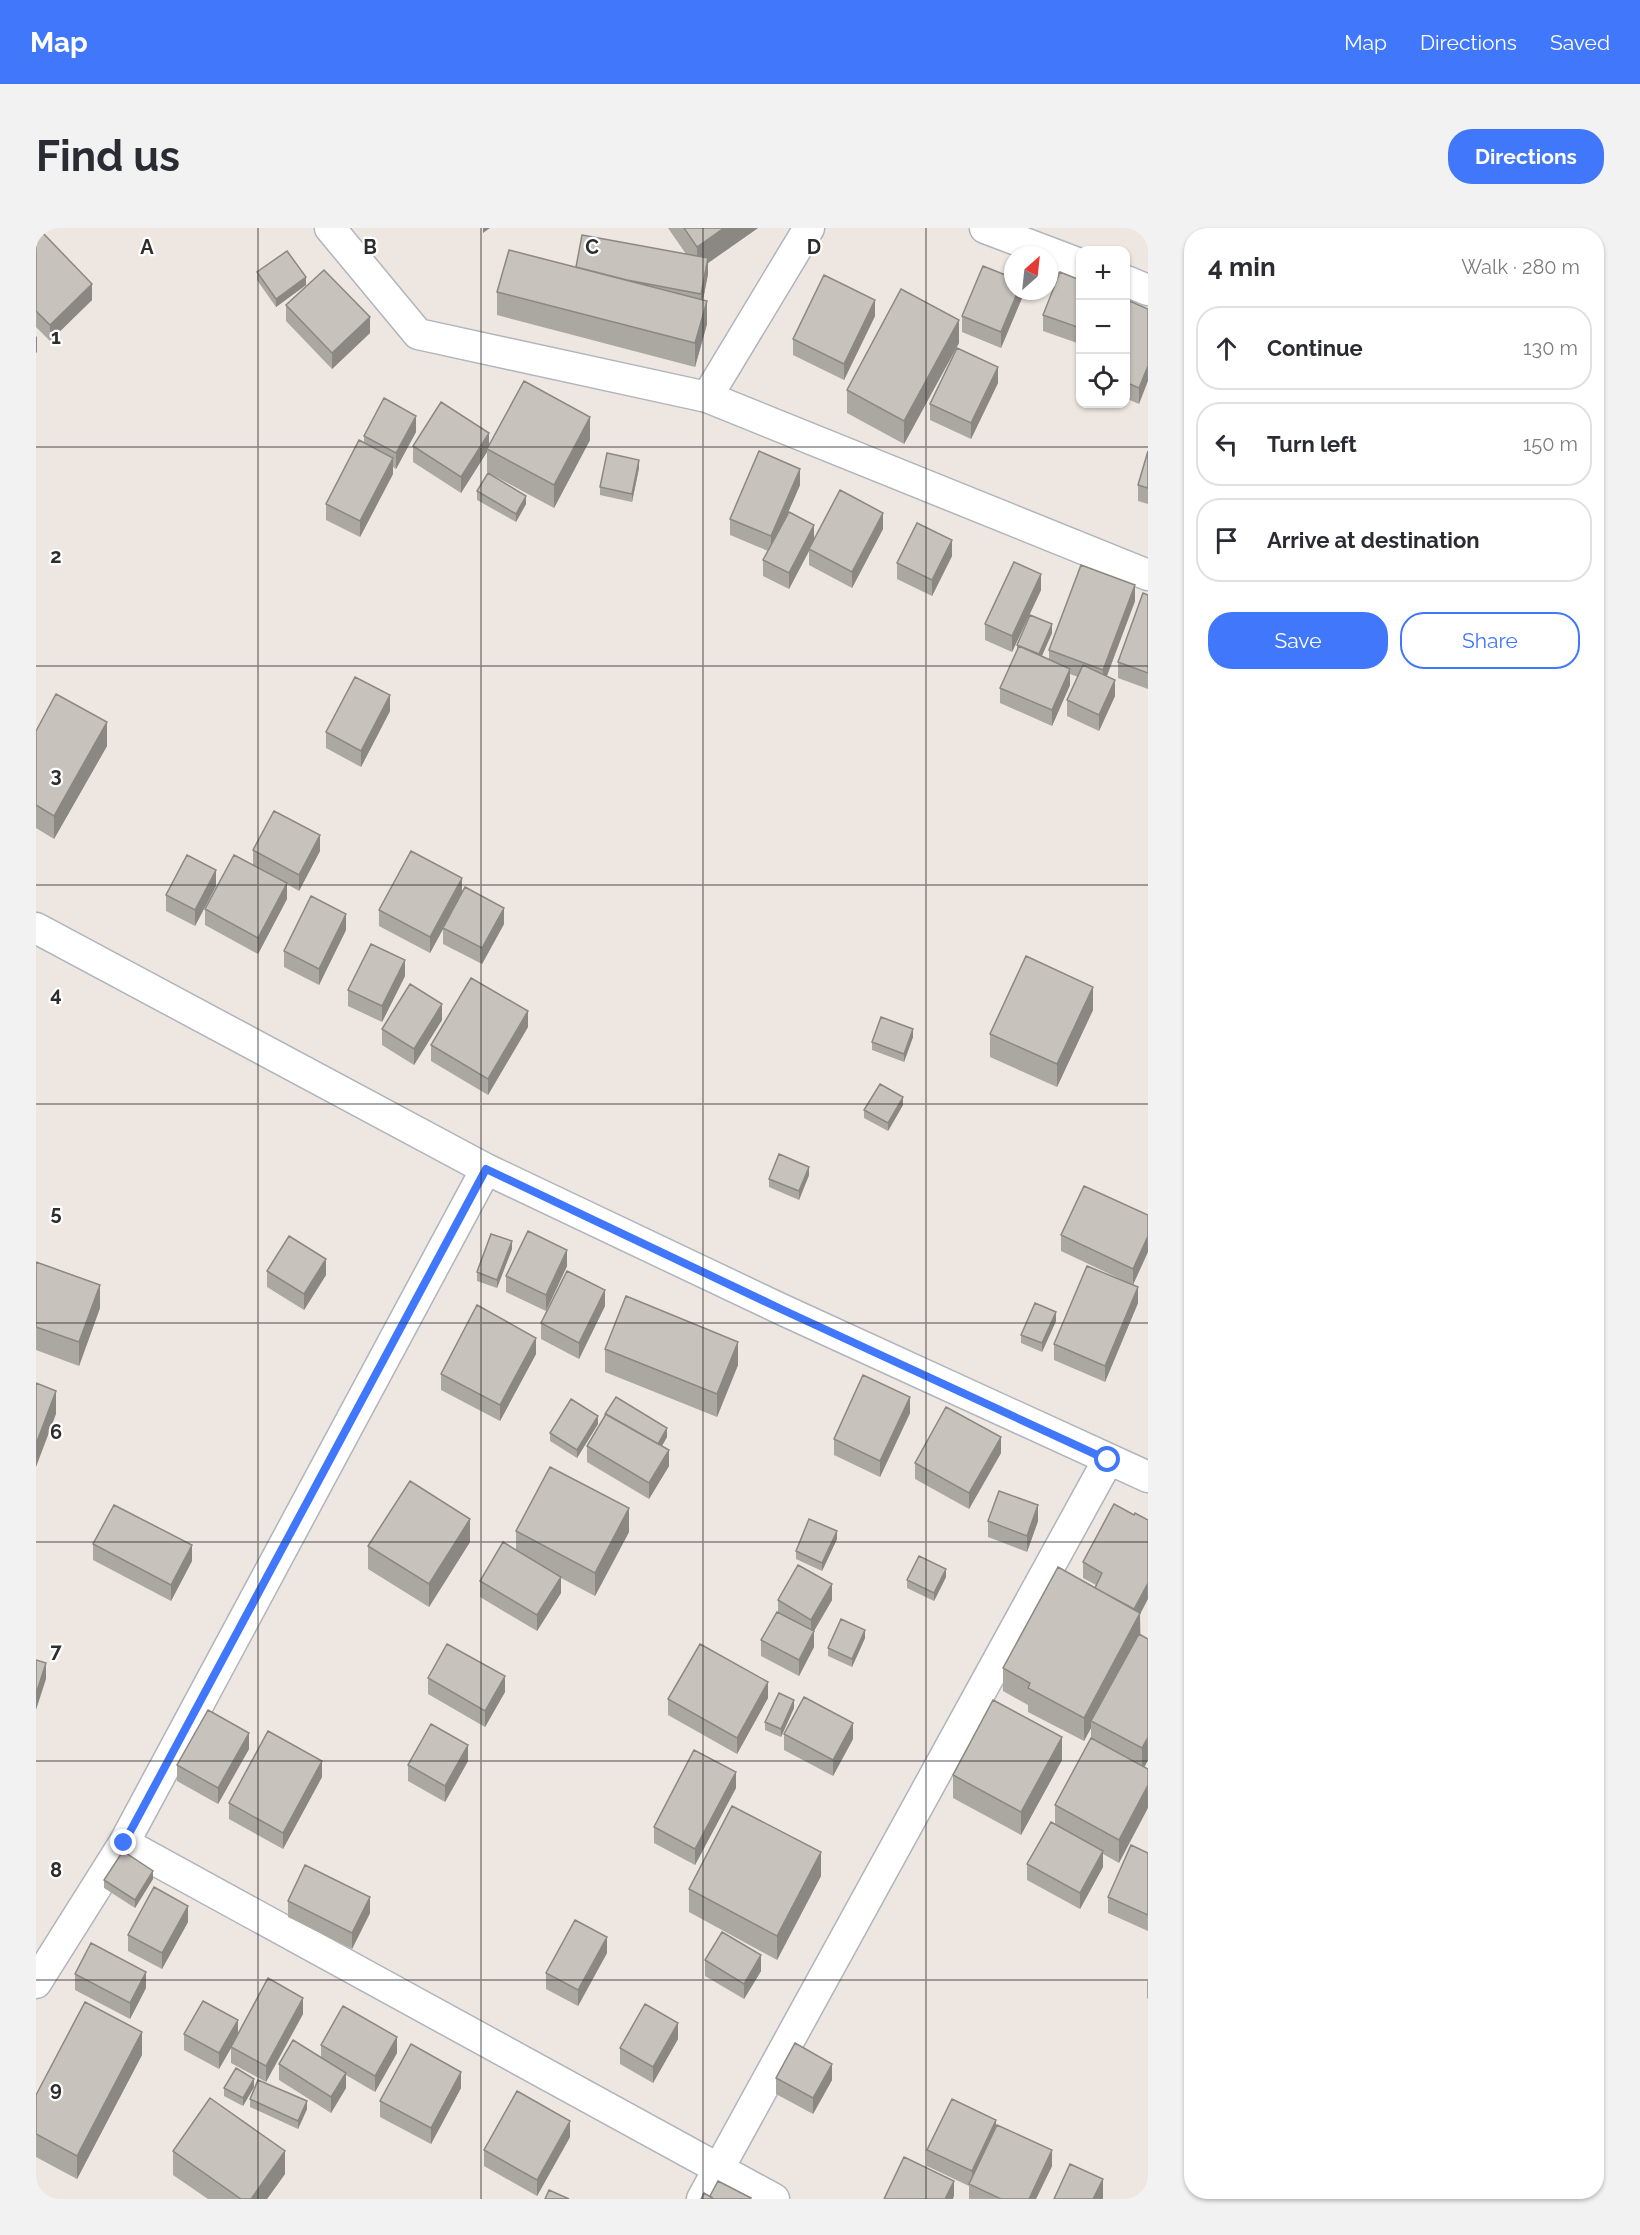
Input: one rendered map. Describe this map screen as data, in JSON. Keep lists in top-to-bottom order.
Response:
{
  "north": "top right",
  "page": {
    "header": "Map",
    "nav": ["Map", "Directions", "Saved"],
    "buttons": [
      "Directions",
      ["Save", "Share"]
    ],
    "title": "Find us",
    "heading": ["4 min", "Walk · 280 m"],
    "map_buttons": ["+", "−"],
    "list": [
      ["Continue", "130 m"],
      ["Turn left", "150 m"],
      "Arrive at destination"
    ]
  },
  "grid": {
    "columns": [
      "A",
      "B",
      "C",
      "D"
    ],
    "rows": [
      "1",
      "2",
      "3",
      "4",
      "5",
      "6",
      "7",
      "8",
      "9"
    ]
  }
}
